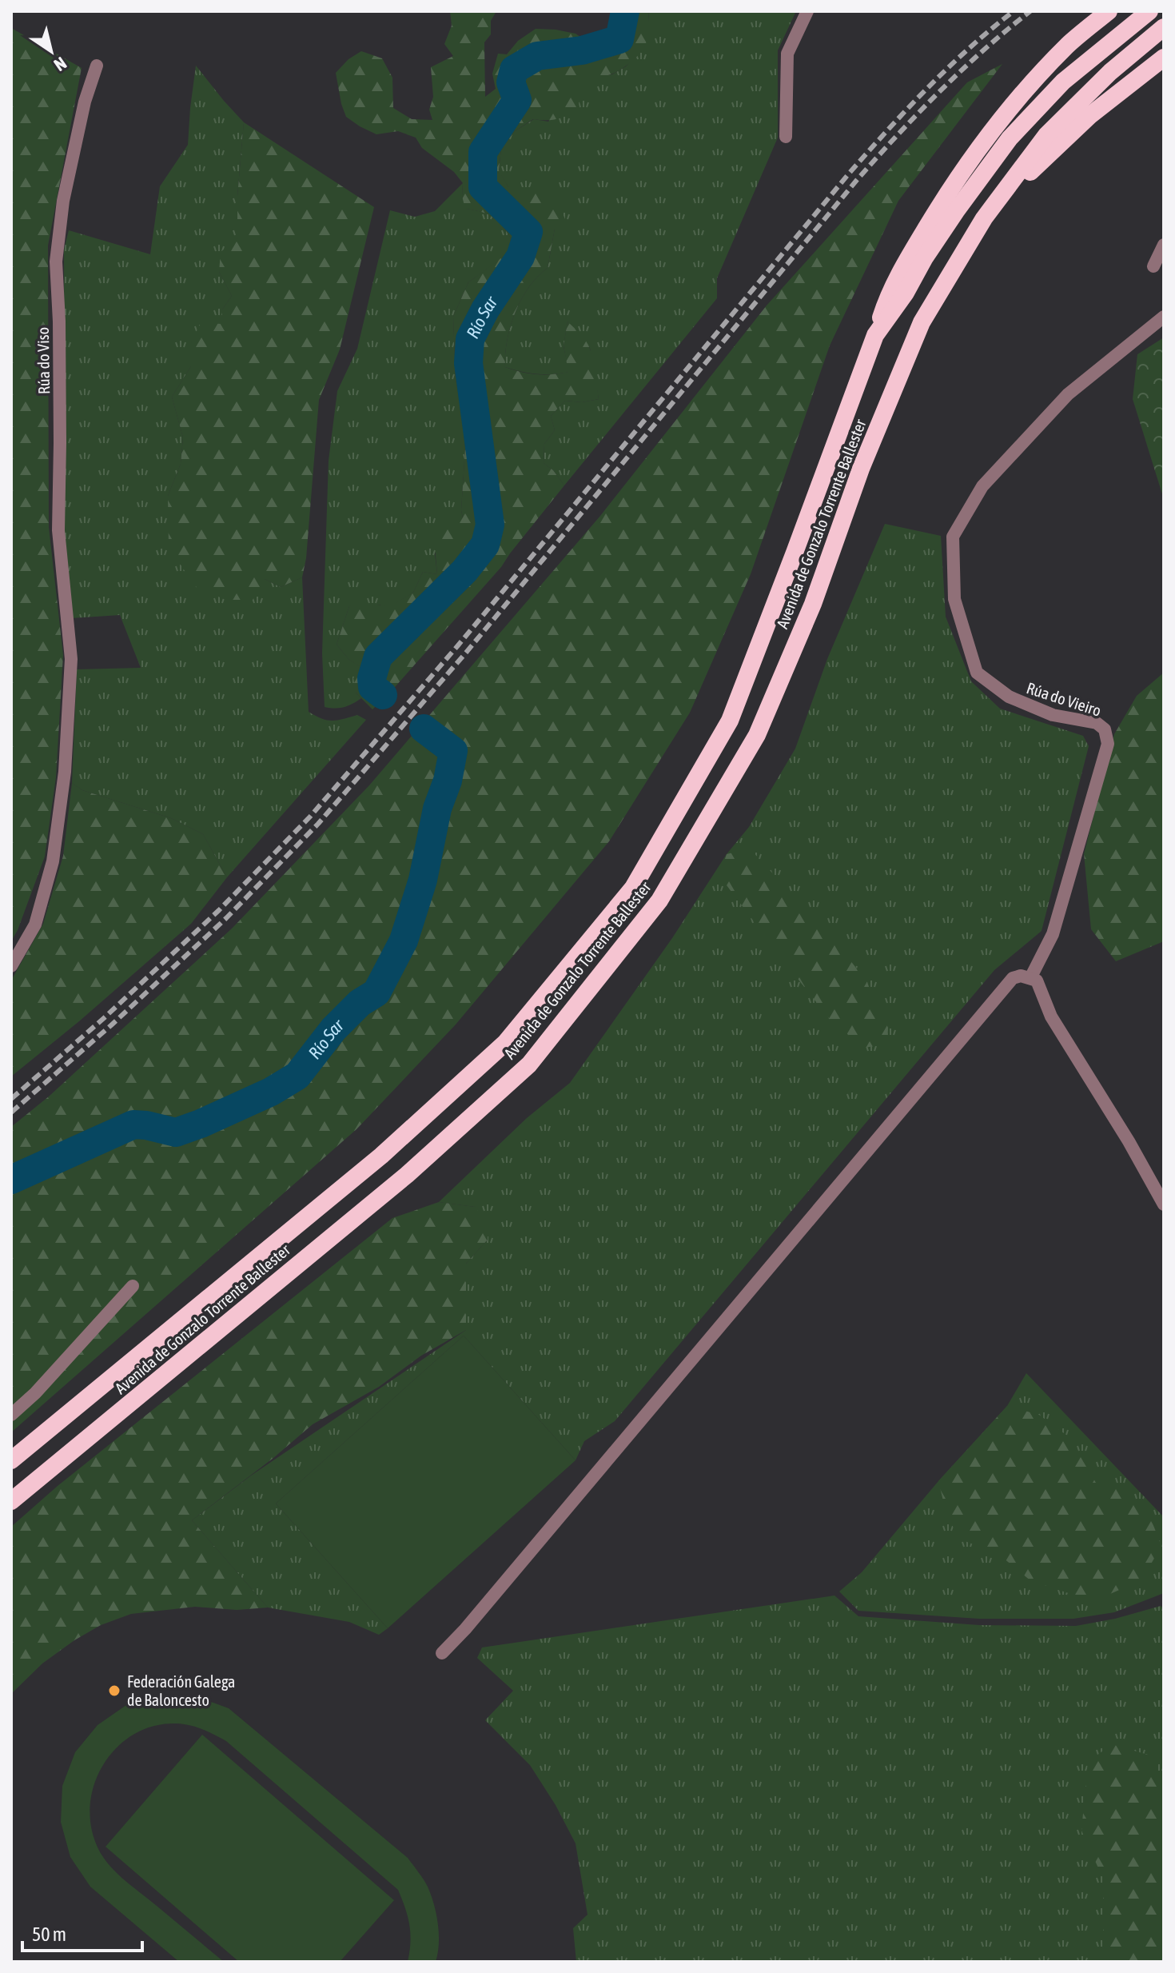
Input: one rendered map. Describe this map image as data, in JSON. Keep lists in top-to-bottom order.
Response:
{
  "streets": {
    "highway": ["Avenida de Gonzalo Torrente Ballester"],
    "street": ["Rúa do Viso", "Rúa do Vieiro"]
  },
  "water": ["Río Sar"],
  "places": ["Federación Galega de Baloncesto"],
  "scale_bar": "50 m",
  "north": "bottom right"
}
